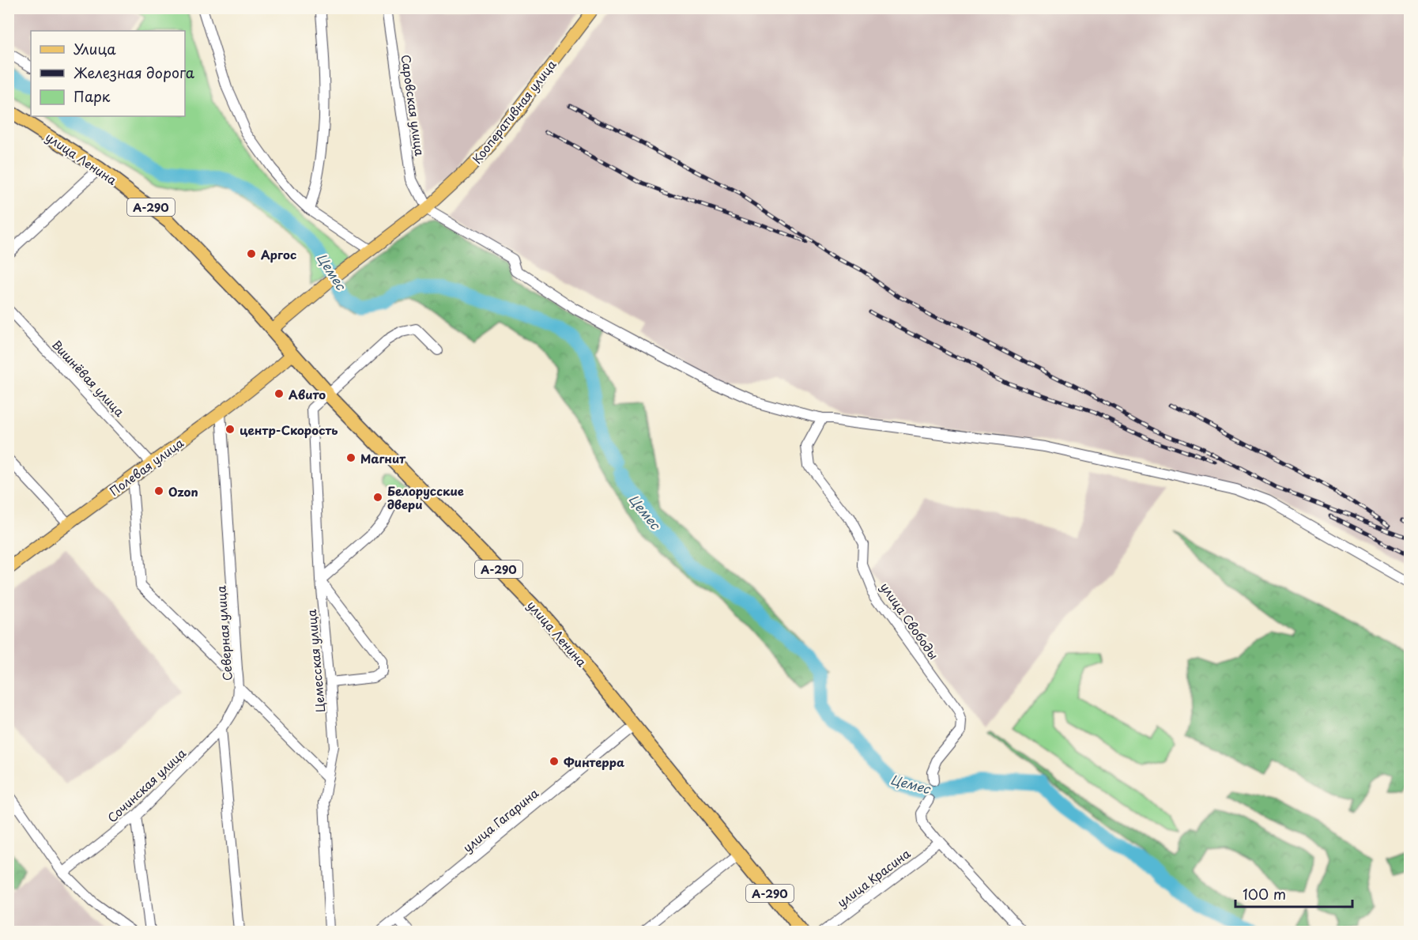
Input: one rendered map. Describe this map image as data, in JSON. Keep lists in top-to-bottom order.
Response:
{
  "streets": {
    "highway": ["улица Ленина", "А-290"],
    "main road": ["Кооперативная улица", "Полевая улица"],
    "street": [
      "Саровская улица",
      "Вишнёвая улица",
      "улица Свободы",
      "Северная улица",
      "Цемесская улица",
      "Сочинская улица",
      "улица Гагарина",
      "улица Красина"
    ]
  },
  "crossings": [
    ["Саровская улица", "Кооперативная улица"],
    ["Кооперативная улица", "улица Ленина"],
    ["улица Ленина", "Полевая улица"],
    ["улица Ленина", "Цемесская улица"],
    ["улица Ленина", "улица Гагарина"],
    ["Вишнёвая улица", "Полевая улица"],
    ["Полевая улица", "Северная улица"],
    ["Северная улица", "Сочинская улица"]
  ],
  "water": ["Цемес"],
  "places": [
    "Аргос",
    "Авито",
    "центр-Скорость",
    "Магнит",
    "Ozon",
    "Белорусские двери",
    "Финтерра"
  ],
  "legend": ["Улица", "Железная дорога", "Парк"],
  "scale_bar": "100 m"
}
